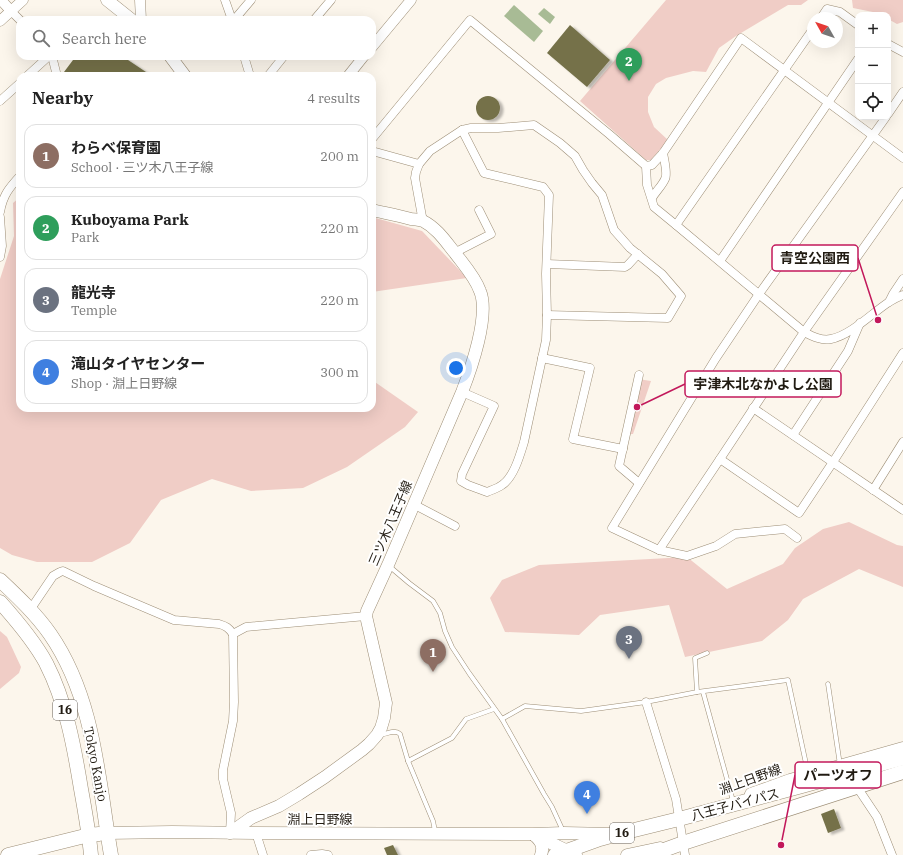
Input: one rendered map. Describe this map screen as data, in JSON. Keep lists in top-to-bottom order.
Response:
{
  "streets": {
    "highway": ["16", "Tokyo Kanjo", "八王子バイパス"],
    "main road": ["三ツ木八王子線", "淵上日野線"]
  },
  "crossings": [
    ["Tokyo Kanjo", "淵上日野線"],
    ["淵上日野線", "八王子バイパス"]
  ],
  "places": ["青空公園西", "宇津木北なかよし公園", "パーツオフ"],
  "north": "top left",
  "page": {
    "map_buttons": ["+", "−"],
    "search": "Search here",
    "pins": [
      "2",
      "3",
      "1",
      "4"
    ],
    "heading": ["Nearby", "4 results"],
    "list": [
      {
        "mark": "1",
        "name": "わらべ保育園",
        "note": "School · 三ツ木八王子線",
        "value": "200 m"
      },
      {
        "mark": "2",
        "name": "Kuboyama Park",
        "note": "Park",
        "value": "220 m"
      },
      {
        "mark": "3",
        "name": "龍光寺",
        "note": "Temple",
        "value": "220 m"
      },
      {
        "mark": "4",
        "name": "滝山タイヤセンター",
        "note": "Shop · 淵上日野線",
        "value": "300 m"
      }
    ]
  }
}
